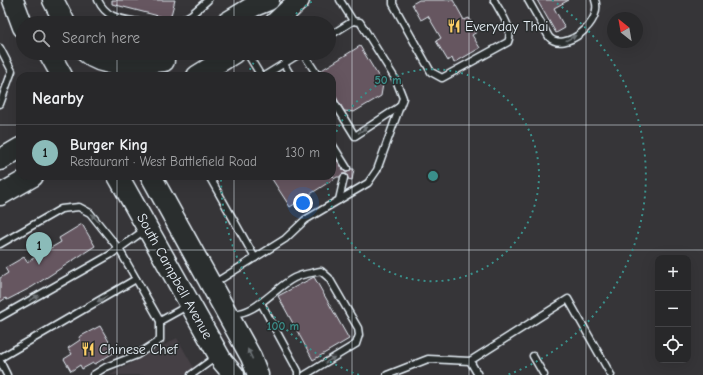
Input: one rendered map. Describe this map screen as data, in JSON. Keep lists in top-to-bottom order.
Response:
{
  "streets": {
    "main road": ["South Campbell Avenue"]
  },
  "places": {
    "restaurant": ["Everyday Thai", "Chinese Chef"]
  },
  "north": "top left",
  "page": {
    "search": "Search here",
    "heading": "Nearby",
    "list": [
      {
        "mark": "1",
        "name": "Burger King",
        "note": "Restaurant · West Battlefield Road",
        "value": "130 m"
      }
    ],
    "pins": "1",
    "map_buttons": ["+", "−"]
  },
  "rings": ["50 m", "100 m"]
}
